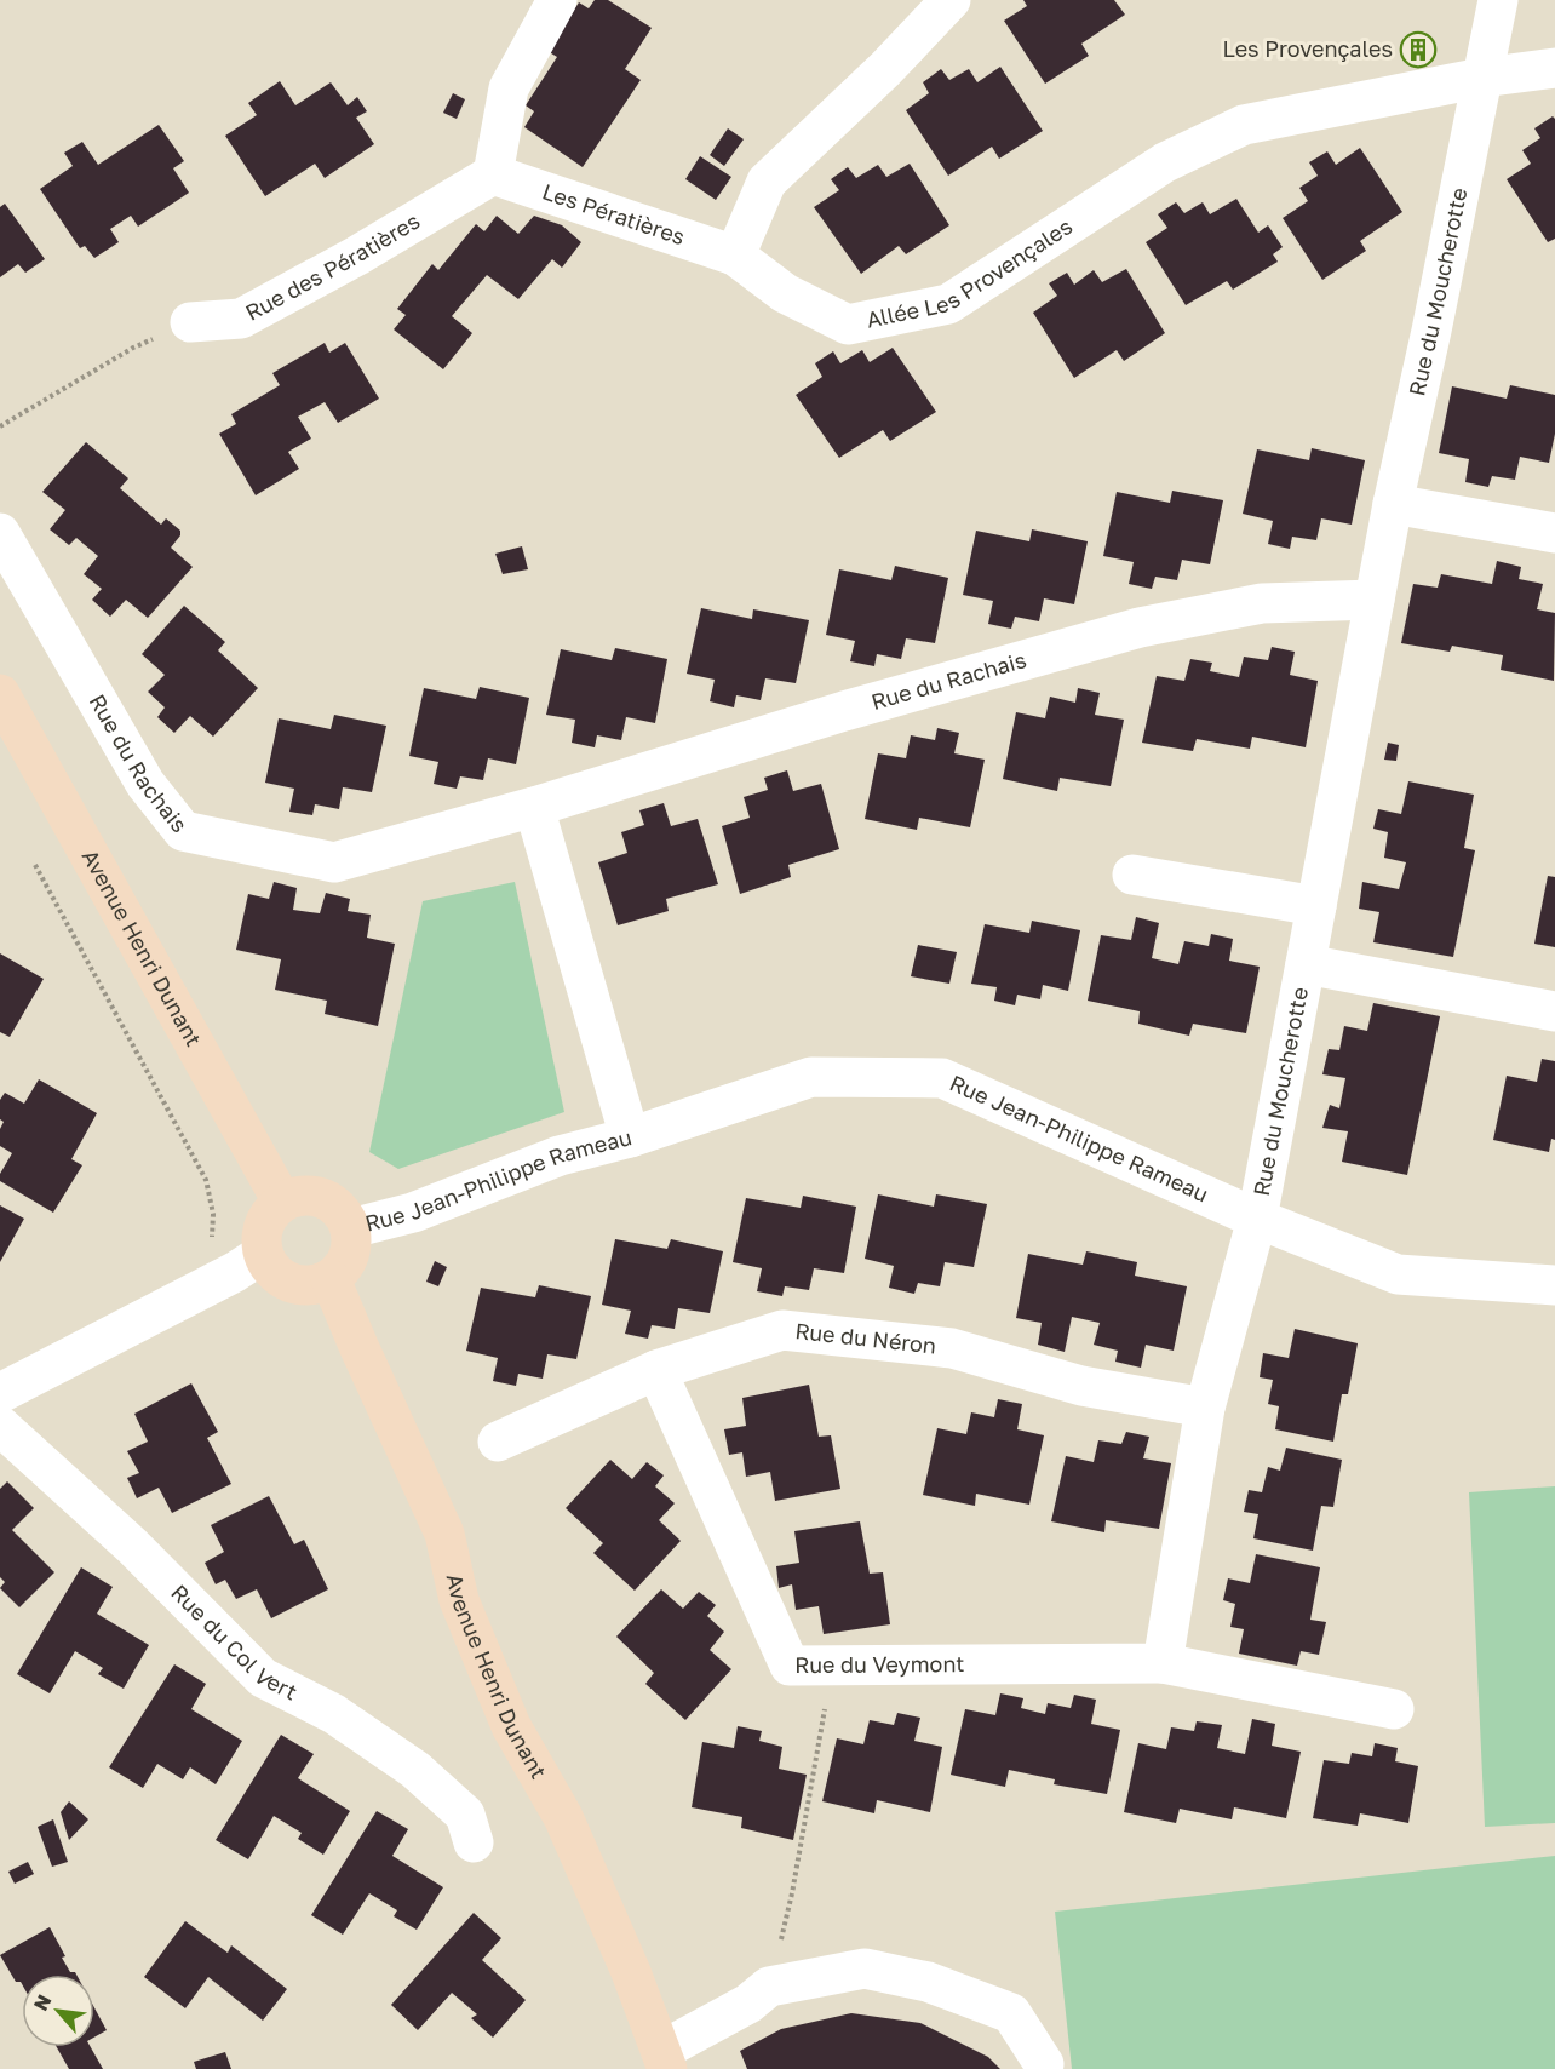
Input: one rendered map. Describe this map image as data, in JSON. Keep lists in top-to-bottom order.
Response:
{
  "streets": {
    "main road": ["Avenue Henri Dunant"],
    "street": [
      "Les Pératières",
      "Rue des Pératières",
      "Allée Les Provençales",
      "Rue du Moucherotte",
      "Rue du Rachais",
      "Rue Jean-Philippe Rameau",
      "Rue du Néron",
      "Rue du Col Vert",
      "Rue du Veymont"
    ]
  },
  "crossings": [
    ["Les Pératières", "Rue des Pératières"],
    ["Les Pératières", "Allée Les Provençales"],
    ["Allée Les Provençales", "Rue du Moucherotte"],
    ["Rue du Moucherotte", "Rue du Rachais"],
    ["Rue du Moucherotte", "Rue Jean-Philippe Rameau"],
    ["Avenue Henri Dunant", "Rue Jean-Philippe Rameau"],
    ["Rue du Néron", "Rue du Veymont"]
  ],
  "places": {
    "building": ["Les Provençales"]
  },
  "north": "top left"
}
